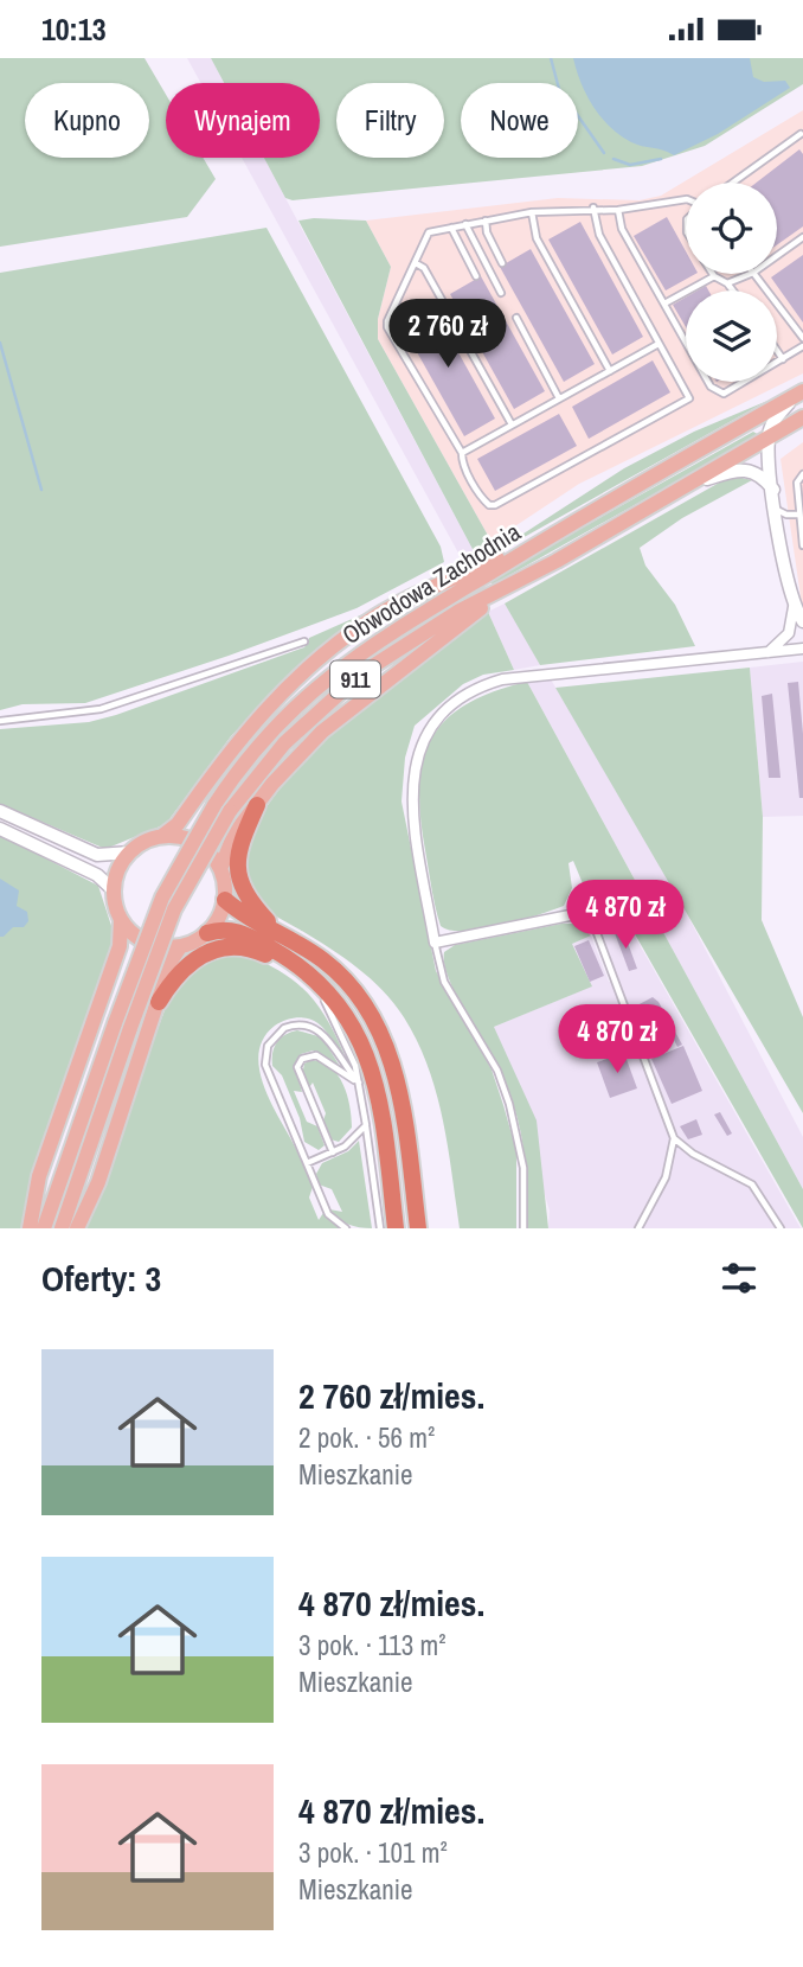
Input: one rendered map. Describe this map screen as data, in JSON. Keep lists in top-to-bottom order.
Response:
{
  "streets": {
    "main road": ["Obwodowa Zachodnia", "911"]
  },
  "crossings": [
    ["Obwodowa Zachodnia", "911"]
  ],
  "page": {
    "status": "10:13",
    "chip": [
      "Kupno",
      "Wynajem",
      "Filtry",
      "Nowe"
    ],
    "price": ["2 760 zł", "4 870 zł", "4 870 zł"],
    "heading": "Oferty: 3",
    "list": [
      {
        "name": "2 760 zł/mies.",
        "note": "2 pok. · 56 m² · Mieszkanie"
      },
      {
        "name": "4 870 zł/mies.",
        "note": "3 pok. · 113 m² · Mieszkanie"
      },
      {
        "name": "4 870 zł/mies.",
        "note": "3 pok. · 101 m² · Mieszkanie"
      }
    ]
  }
}
